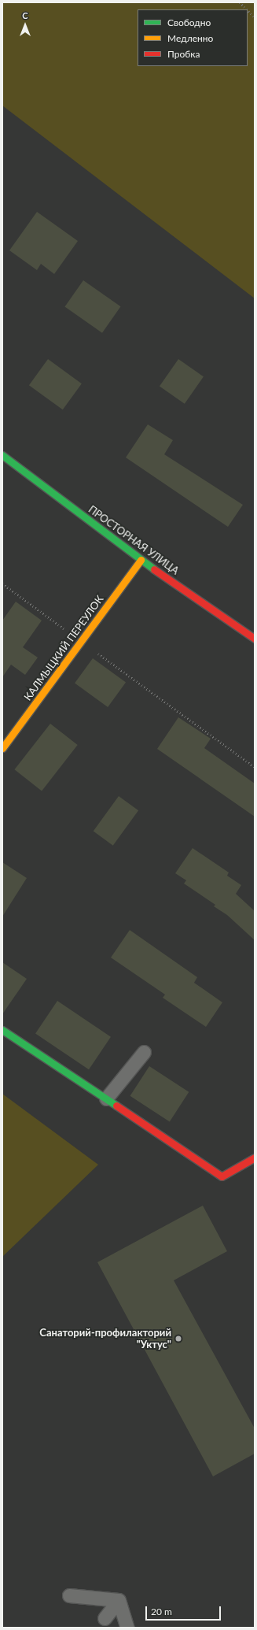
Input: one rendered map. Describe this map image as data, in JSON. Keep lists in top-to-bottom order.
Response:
{
  "streets": {
    "street": ["ПРОСТОРНАЯ УЛИЦА", "КАЛМЫЦКИЙ ПЕРЕУЛОК"]
  },
  "crossings": [
    ["ПРОСТОРНАЯ УЛИЦА", "КАЛМЫЦКИЙ ПЕРЕУЛОК"]
  ],
  "places": ["Санаторий-профилакторий \"Уктус\""],
  "legend": ["Свободно", "Медленно", "Пробка"],
  "scale_bar": "20 m",
  "north": "top"
}
